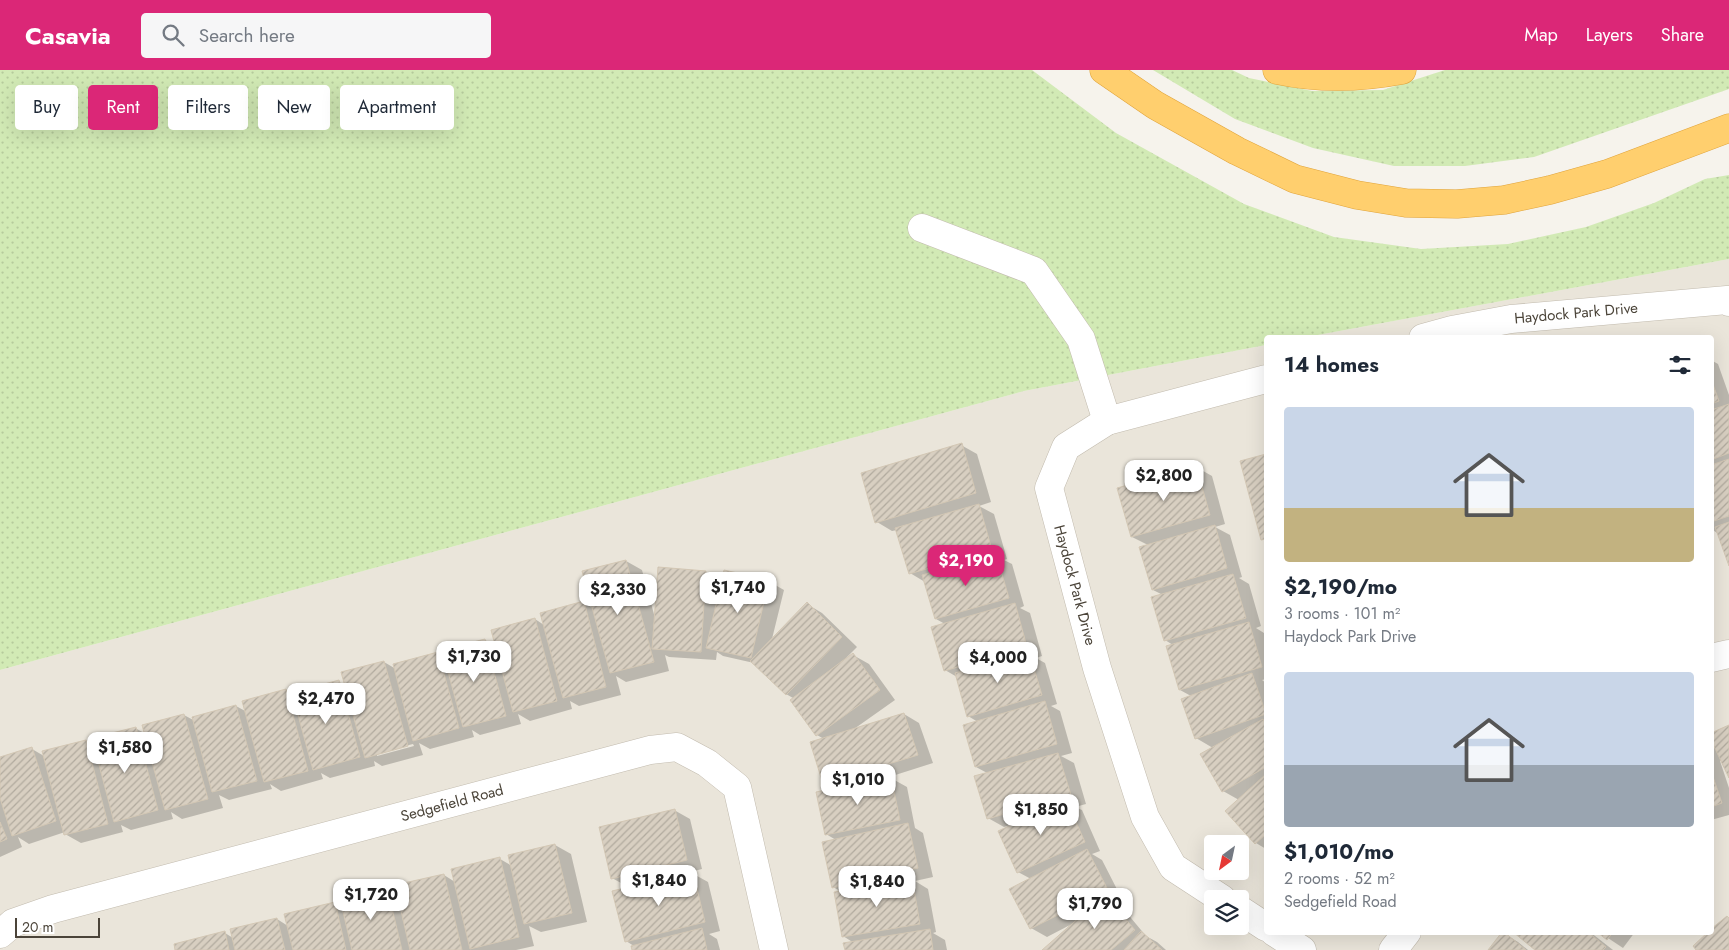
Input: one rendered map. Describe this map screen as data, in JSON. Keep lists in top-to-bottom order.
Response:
{
  "streets": {
    "street": ["Haydock Park Drive", "Sedgefield Road"]
  },
  "scale_bar": "20 m",
  "north": "bottom left",
  "page": {
    "header": "Casavia",
    "search": "Search here",
    "nav": ["Map", "Layers", "Share"],
    "chip": [
      "Buy",
      "Rent",
      "Filters",
      "New",
      "Apartment"
    ],
    "heading": "14 homes",
    "list": [
      {
        "name": "$2,190/mo",
        "note": "3 rooms · 101 m² · Haydock Park Drive"
      },
      {
        "name": "$1,010/mo",
        "note": "2 rooms · 52 m² · Sedgefield Road"
      }
    ],
    "price": [
      "$2,800",
      "$2,190",
      "$1,740",
      "$2,330",
      "$1,730",
      "$4,000",
      "$2,470",
      "$1,580",
      "$1,010",
      "$1,850",
      "$1,840",
      "$1,840",
      "$1,720",
      "$1,790"
    ],
    "scale": "20 m"
  }
}
